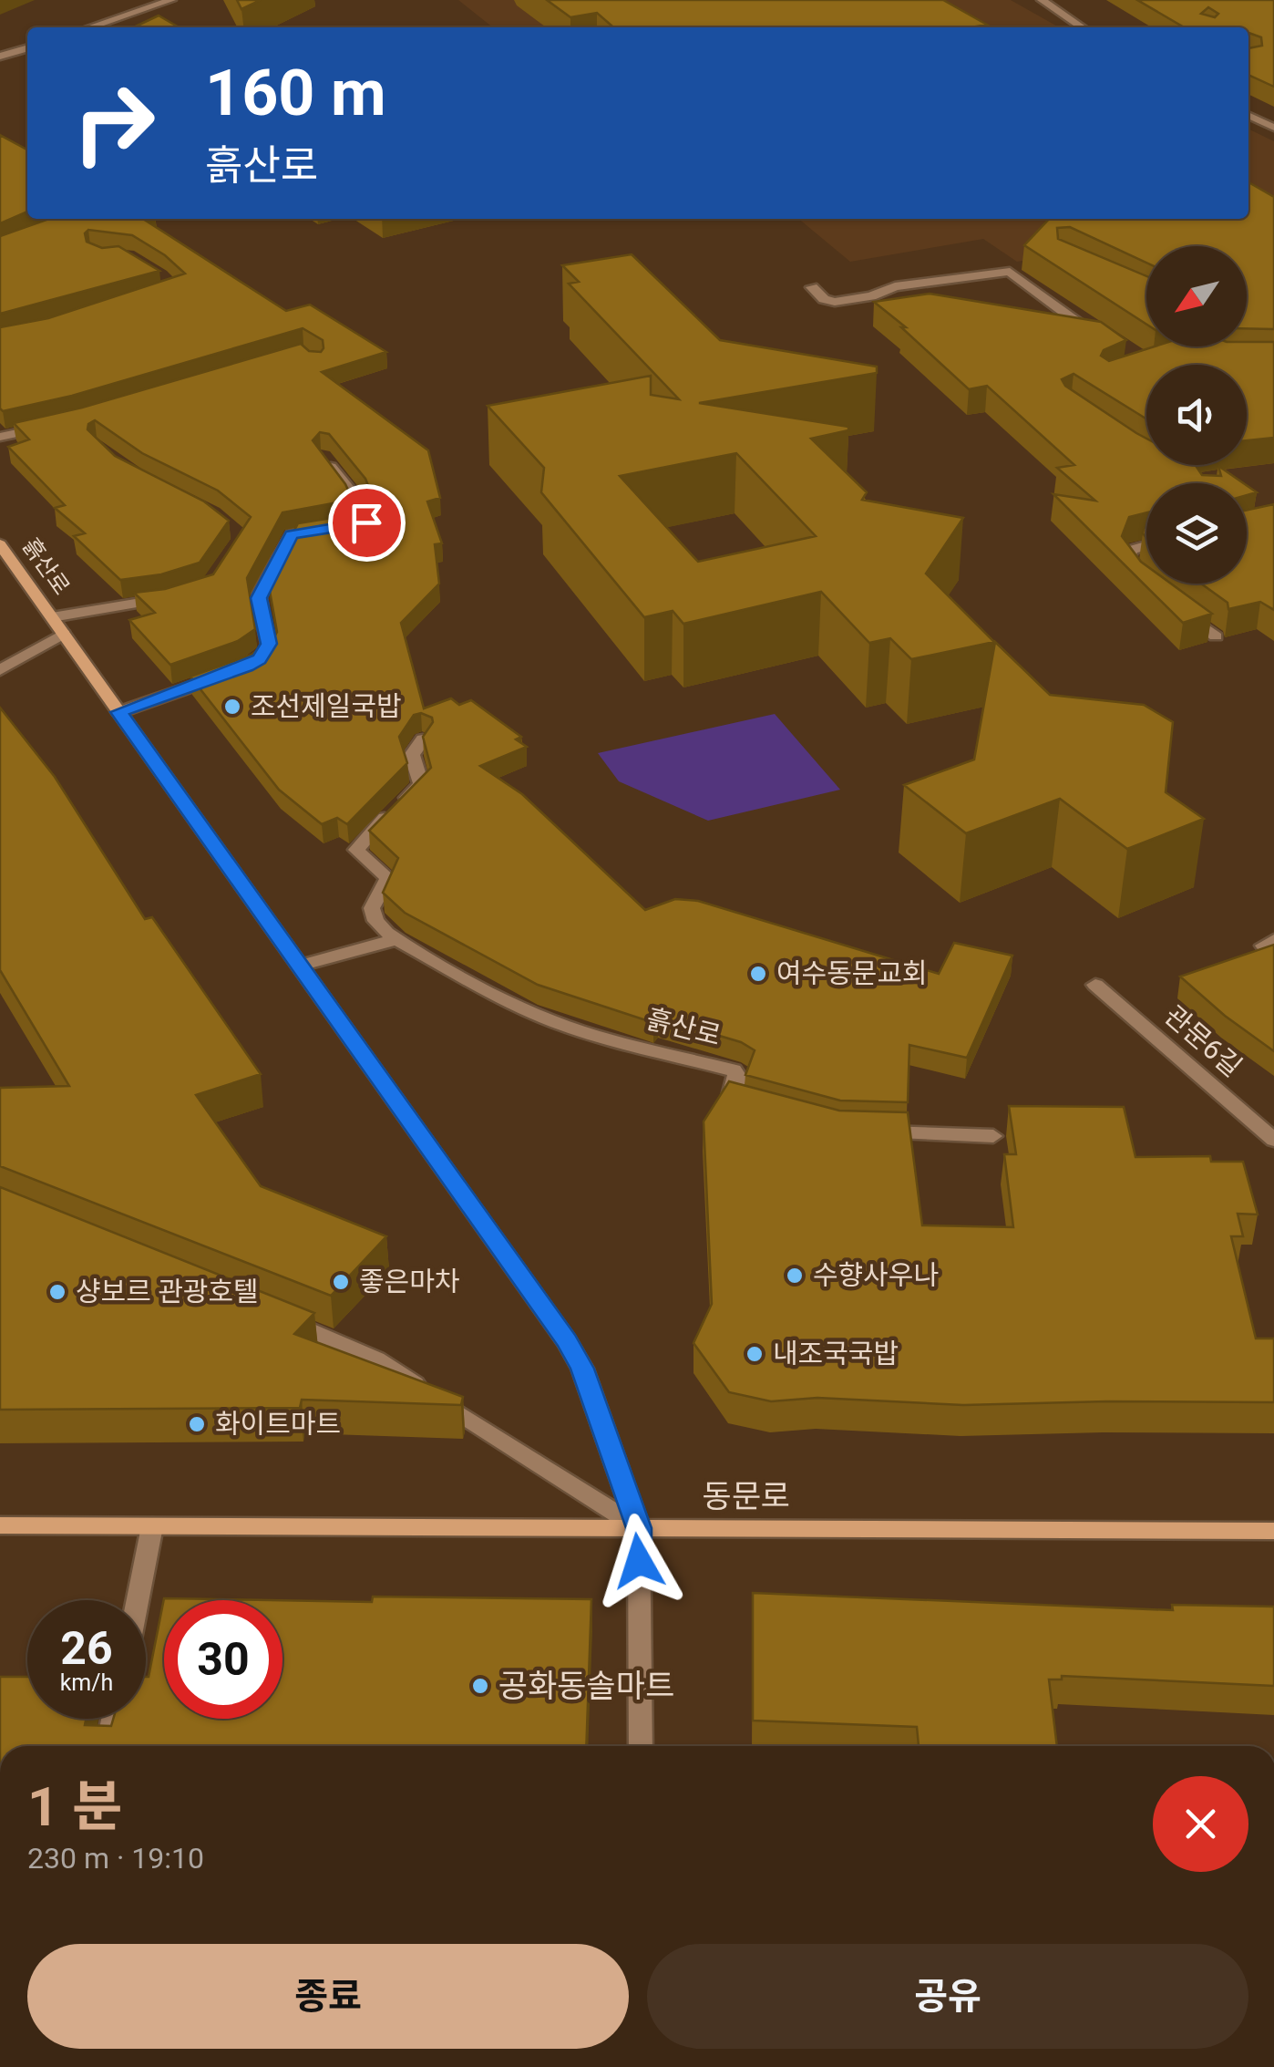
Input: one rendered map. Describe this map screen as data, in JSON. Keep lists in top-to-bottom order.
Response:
{
  "streets": {
    "street": ["흙산로", "관문6길", "동문로"]
  },
  "crossings": [
    ["흙산로", "동문로"]
  ],
  "places": [
    "조선제일국밥",
    "여수동문교회",
    "수향사우나",
    "좋은마차",
    "샹보르 관광호텔",
    "내조국국밥",
    "화이트마트",
    "공화동솔마트"
  ],
  "north": "bottom left",
  "page": {
    "turn": ["160 m", "흙산로"],
    "speed": "26 km/h",
    "limit": "30",
    "heading": ["1 분", "230 m · 19:10"],
    "buttons": ["종료", "공유"]
  }
}
